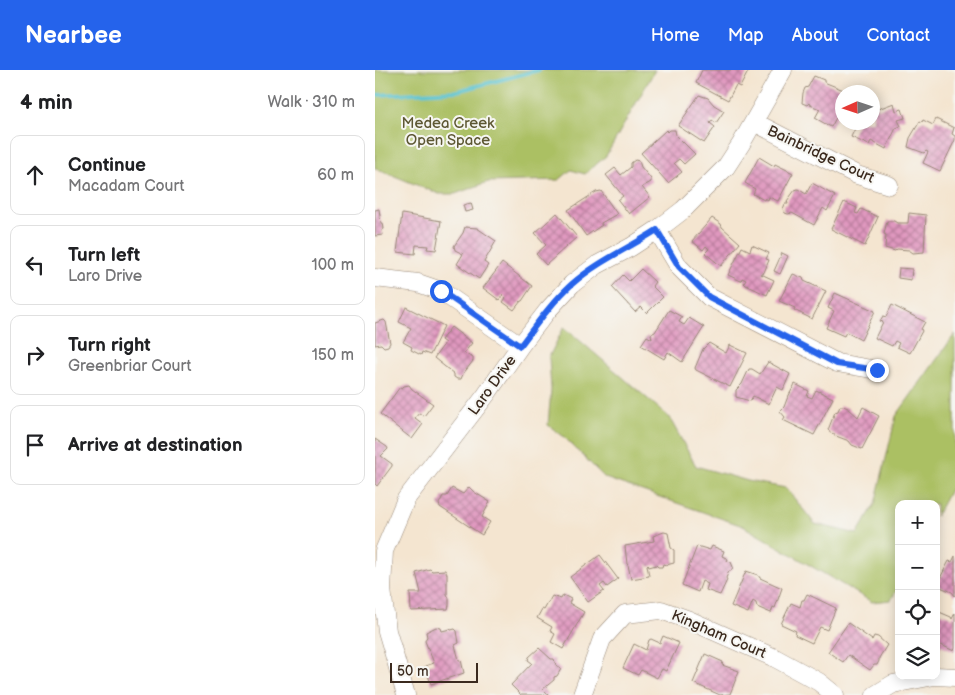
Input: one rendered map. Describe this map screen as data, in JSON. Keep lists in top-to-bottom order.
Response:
{
  "streets": {
    "street": ["Bainbridge Court", "Laro Drive", "Kingham Court"]
  },
  "crossings": [
    ["Bainbridge Court", "Laro Drive"]
  ],
  "parks": ["Medea Creek Open Space"],
  "scale_bar": "50 m",
  "north": "left",
  "page": {
    "header": "Nearbee",
    "nav": [
      "Home",
      "Map",
      "About",
      "Contact"
    ],
    "heading": ["4 min", "Walk · 310 m"],
    "list": [
      ["Continue", "Macadam Court", "60 m"],
      ["Turn left", "Laro Drive", "100 m"],
      ["Turn right", "Greenbriar Court", "150 m"],
      "Arrive at destination"
    ],
    "map_buttons": ["+", "−"],
    "scale": "50 m"
  }
}
